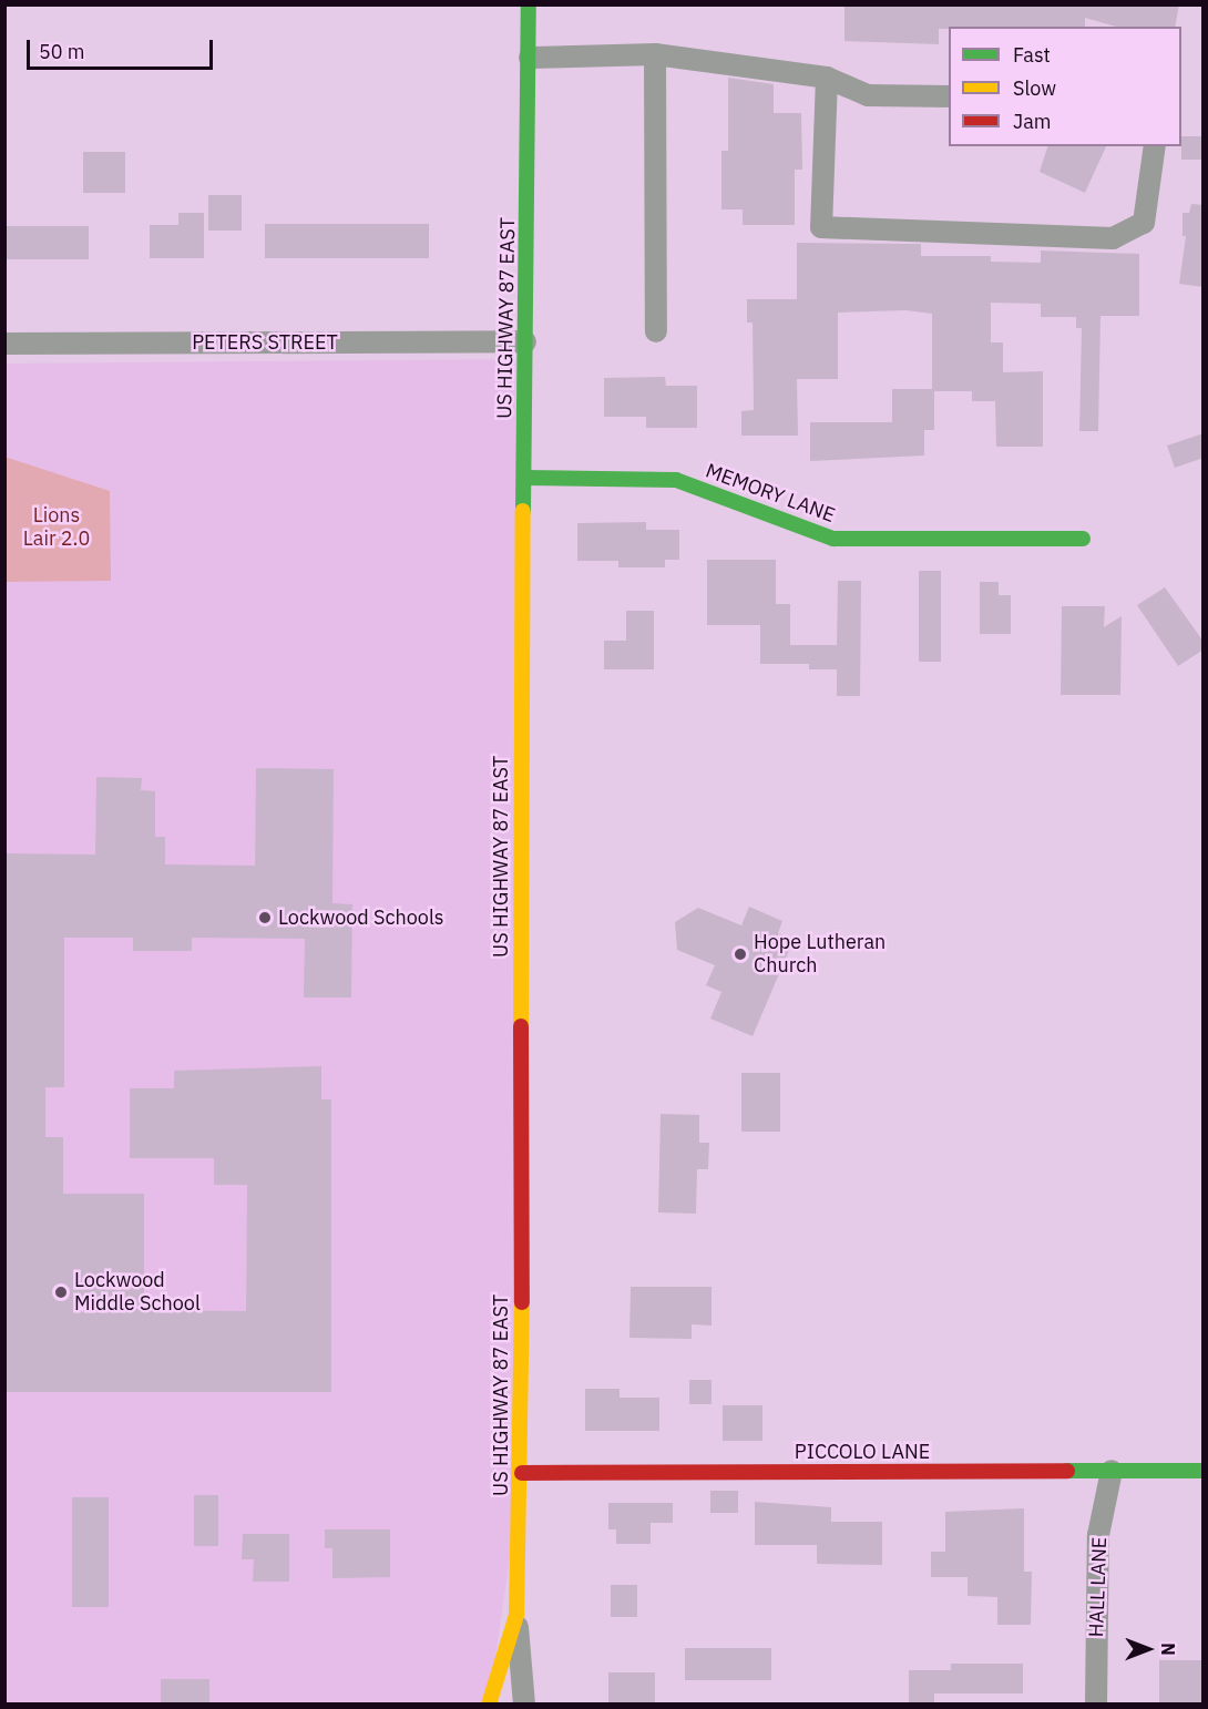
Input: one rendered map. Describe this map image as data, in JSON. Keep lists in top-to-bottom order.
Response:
{
  "streets": {
    "street": [
      "US HIGHWAY 87 EAST",
      "PETERS STREET",
      "MEMORY LANE",
      "PICCOLO LANE",
      "HALL LANE"
    ]
  },
  "crossings": [
    ["US HIGHWAY 87 EAST", "PETERS STREET"],
    ["US HIGHWAY 87 EAST", "MEMORY LANE"],
    ["US HIGHWAY 87 EAST", "PICCOLO LANE"],
    ["PICCOLO LANE", "HALL LANE"]
  ],
  "parks": ["Lions Lair 2.0"],
  "places": ["Lockwood Schools", "Hope Lutheran Church", "Lockwood Middle School"],
  "legend": ["Fast", "Slow", "Jam"],
  "scale_bar": "50 m",
  "north": "right"
}
